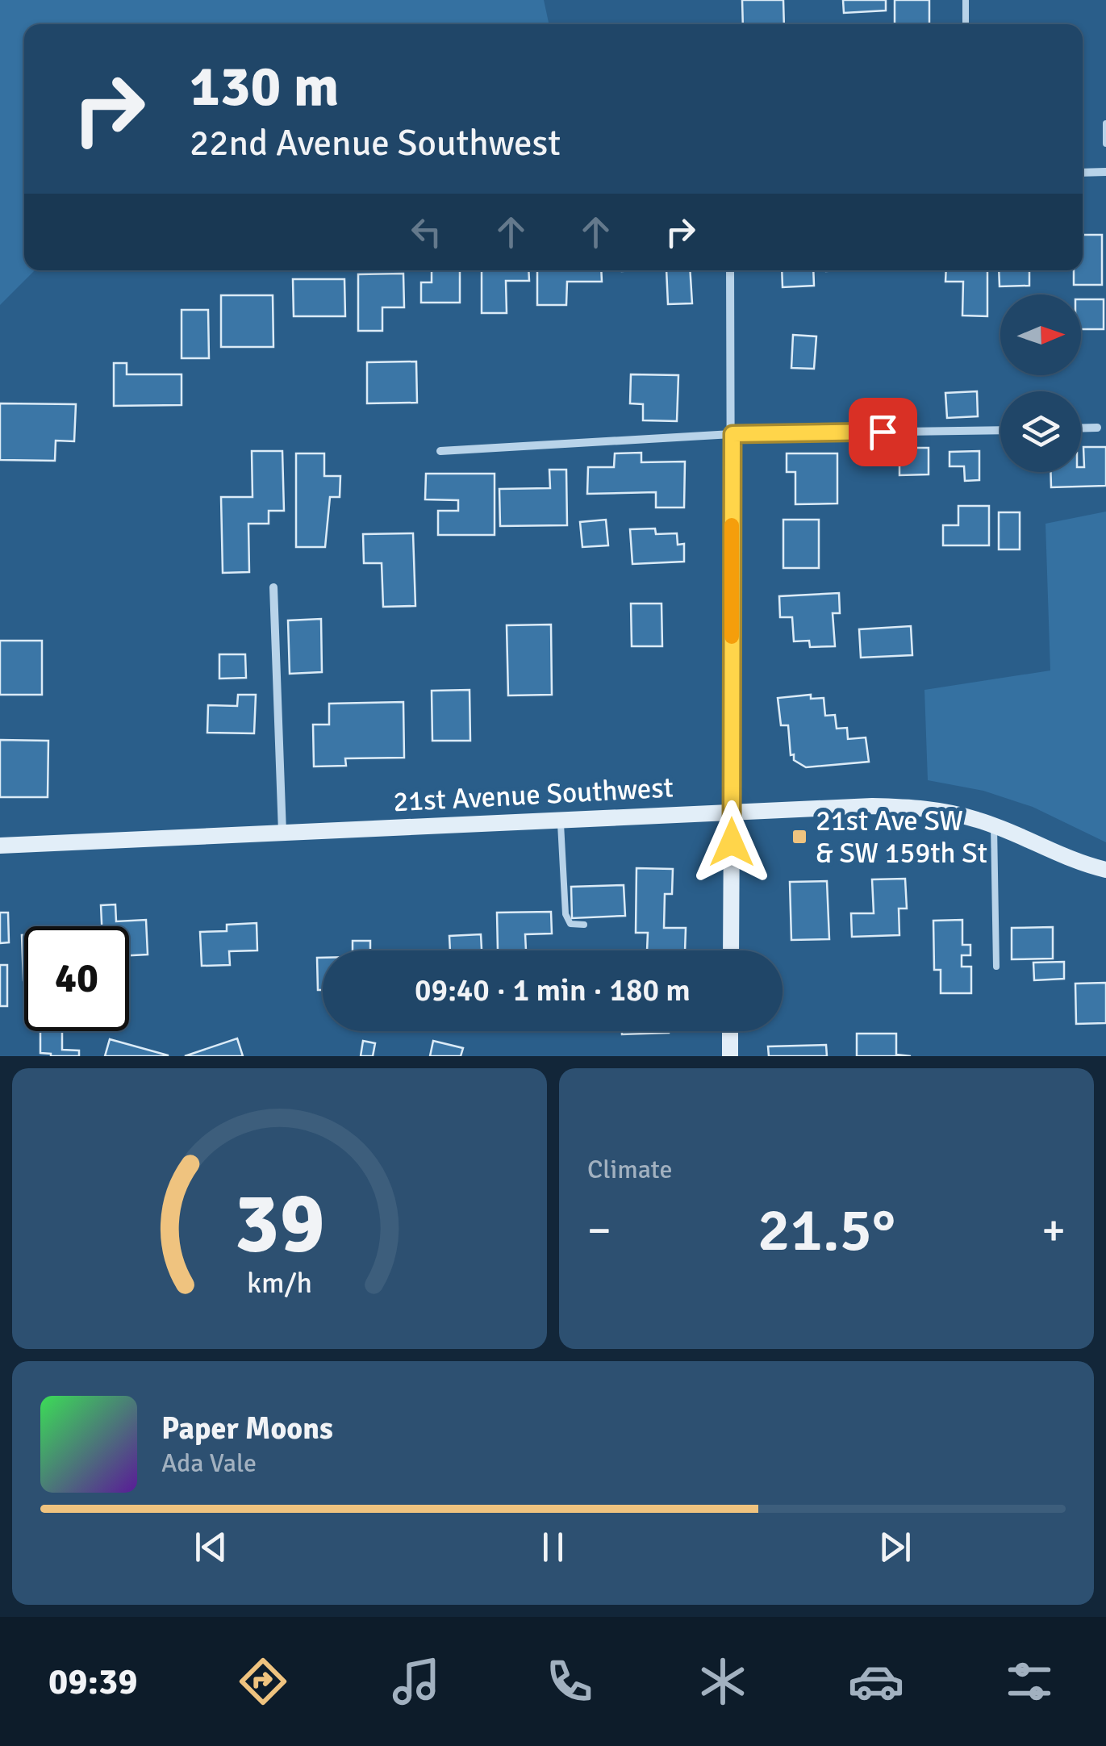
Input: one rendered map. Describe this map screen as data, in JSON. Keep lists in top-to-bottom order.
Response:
{
  "streets": {
    "street": ["21st Avenue Southwest"]
  },
  "places": {
    "transit": ["21st Ave SW & SW 159th St"]
  },
  "north": "right",
  "page": {
    "turn": ["130 m", "22nd Avenue Southwest"],
    "limit": "40",
    "trip": "09:40 · 1 min · 180 m",
    "tile": "Climate",
    "heat": ["−", "21.5°", "+"],
    "song": ["Paper Moons", "Ada Vale"],
    "tabs": "09:39",
    "gauge": ["39", "km/h"]
  }
}
